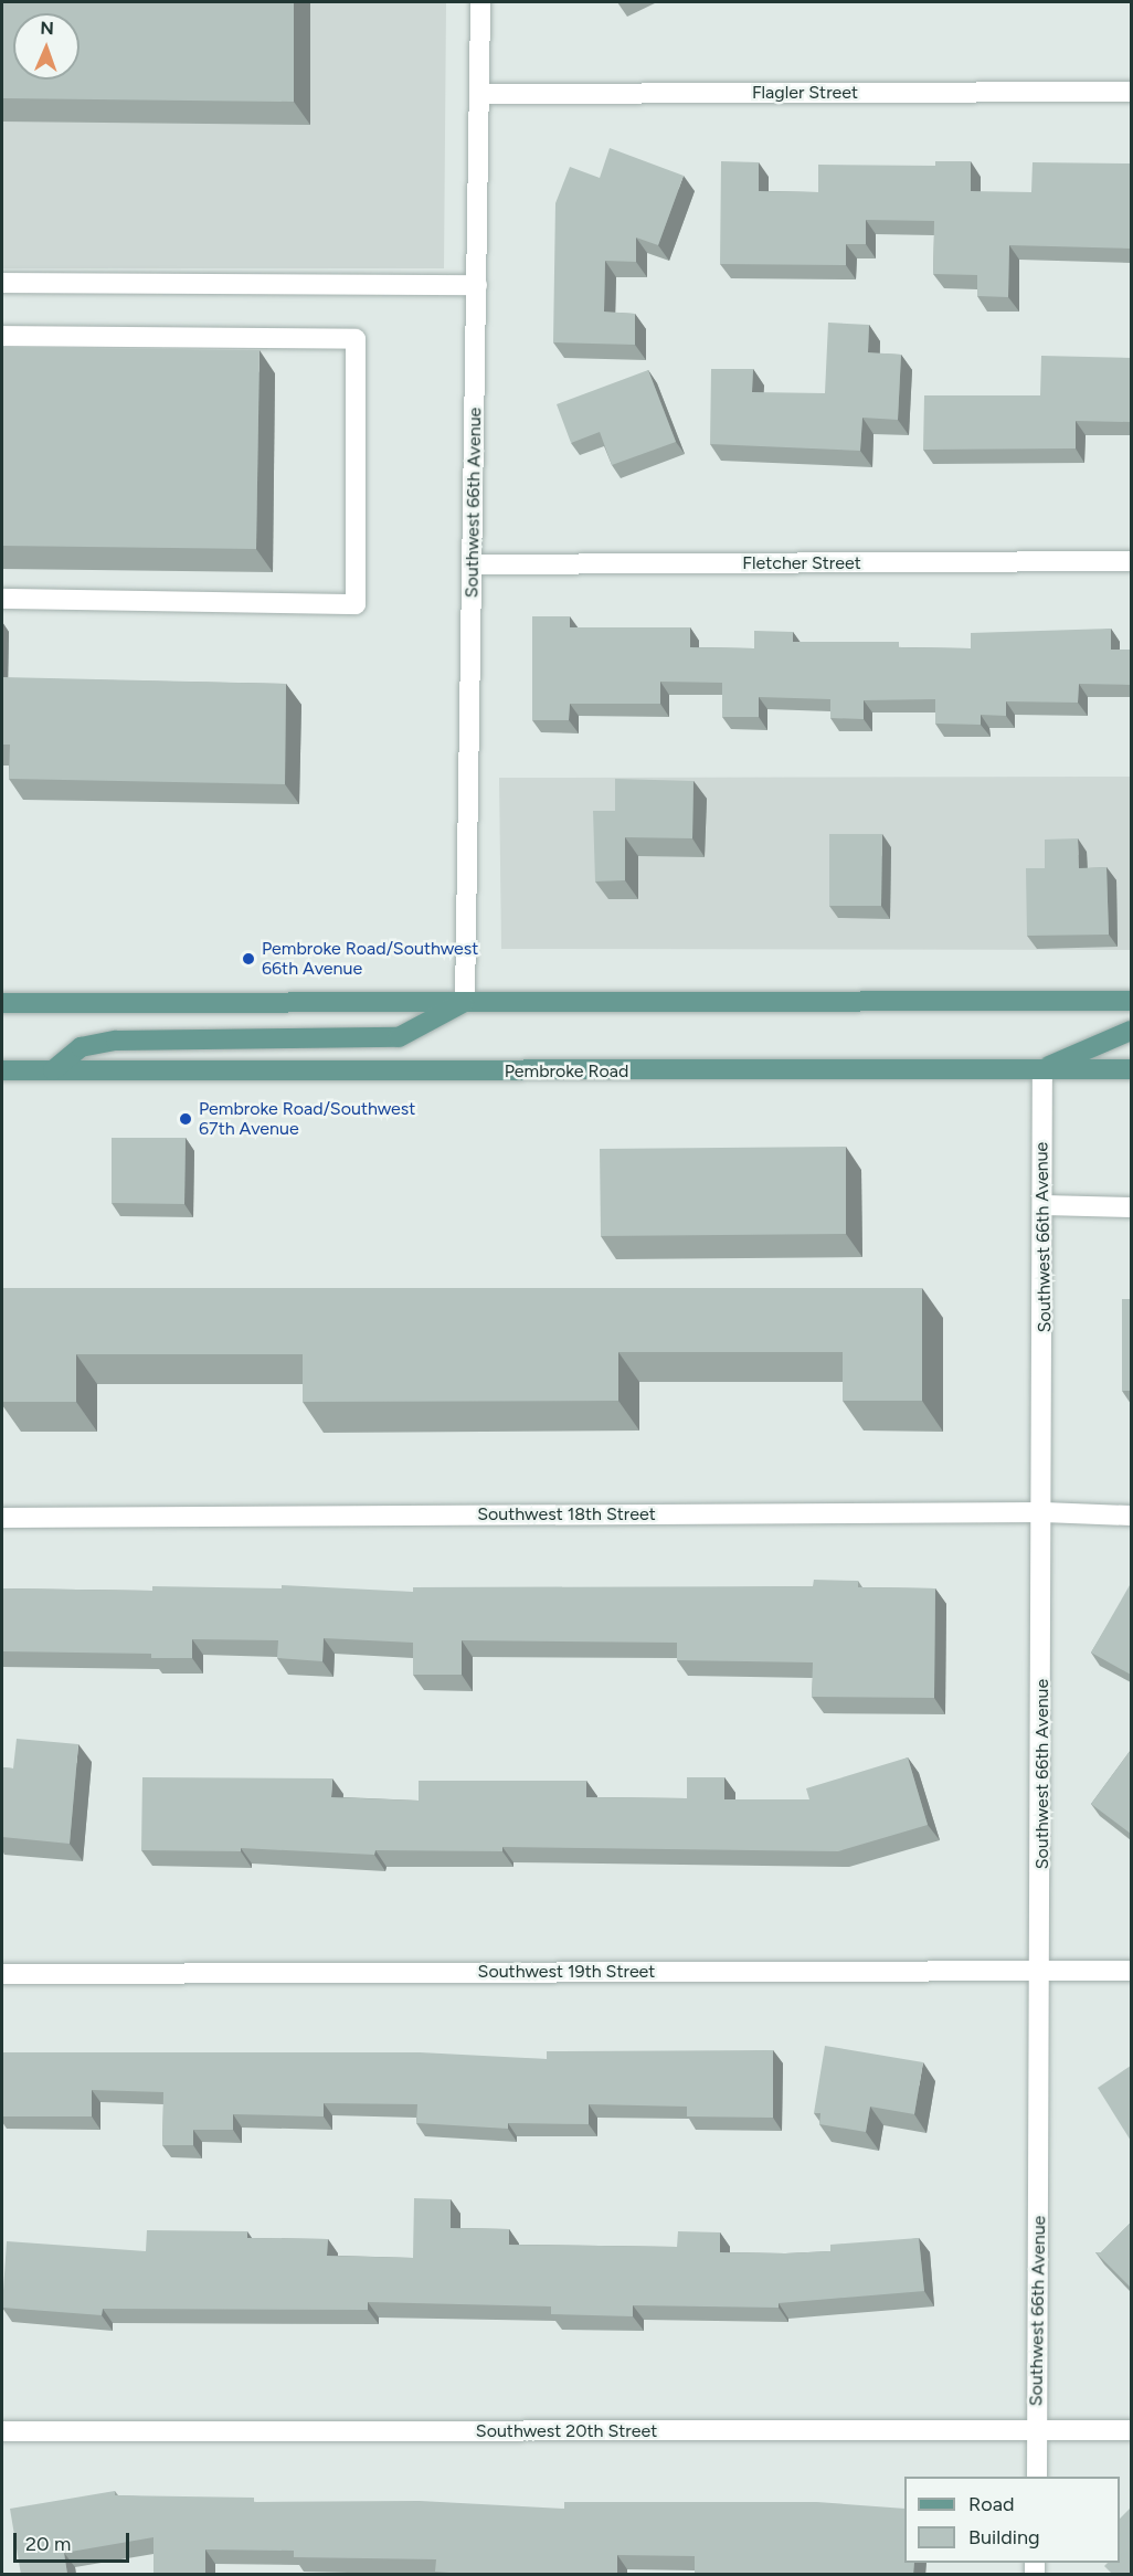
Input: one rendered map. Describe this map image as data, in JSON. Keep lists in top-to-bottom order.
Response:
{
  "streets": {
    "main road": ["Pembroke Road"],
    "street": [
      "Flagler Street",
      "Southwest 66th Avenue",
      "Fletcher Street",
      "Southwest 18th Street",
      "Southwest 19th Street",
      "Southwest 20th Street"
    ]
  },
  "crossings": [
    ["Flagler Street", "Southwest 66th Avenue"],
    ["Southwest 66th Avenue", "Fletcher Street"],
    ["Southwest 66th Avenue", "Pembroke Road"],
    ["Southwest 66th Avenue", "Southwest 18th Street"],
    ["Southwest 66th Avenue", "Southwest 19th Street"],
    ["Southwest 66th Avenue", "Southwest 20th Street"]
  ],
  "places": ["Pembroke Road/Southwest 66th Avenue", "Pembroke Road/Southwest 67th Avenue"],
  "legend": ["Road", "Building"],
  "scale_bar": "20 m",
  "north": "top"
}
